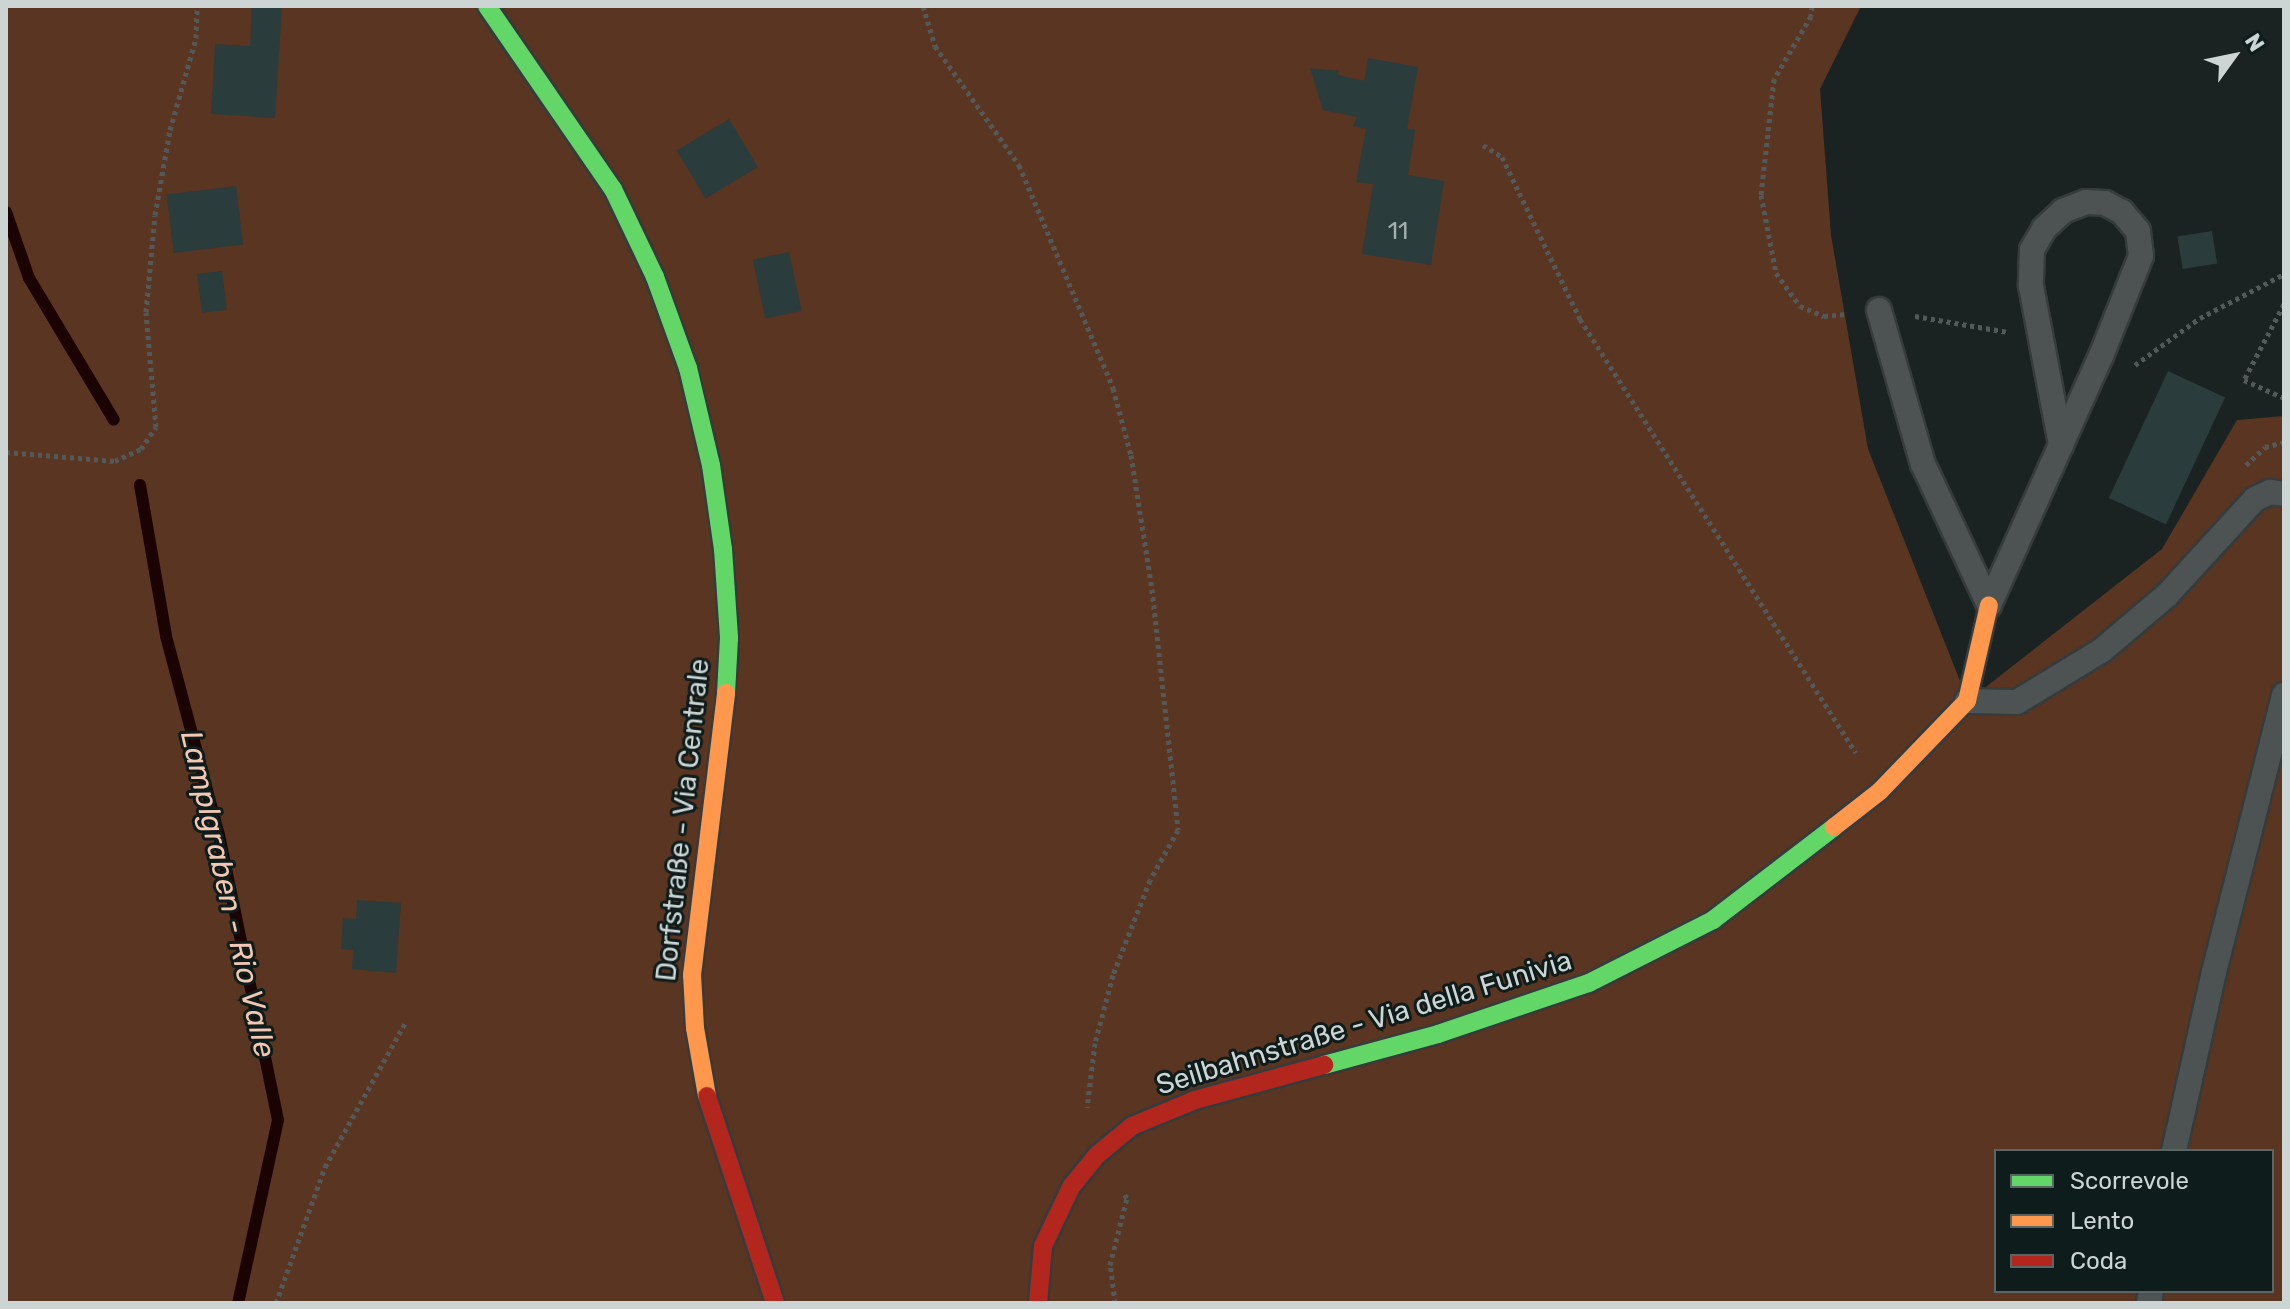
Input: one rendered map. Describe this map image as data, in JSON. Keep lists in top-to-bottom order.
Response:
{
  "streets": {
    "street": ["Dorfstraße - Via Centrale", "Seilbahnstraße - Via della Funivia"]
  },
  "water": ["Lamplgraben - Rio Valle"],
  "house_numbers": ["11"],
  "legend": ["Scorrevole", "Lento", "Coda"],
  "north": "top right"
}
